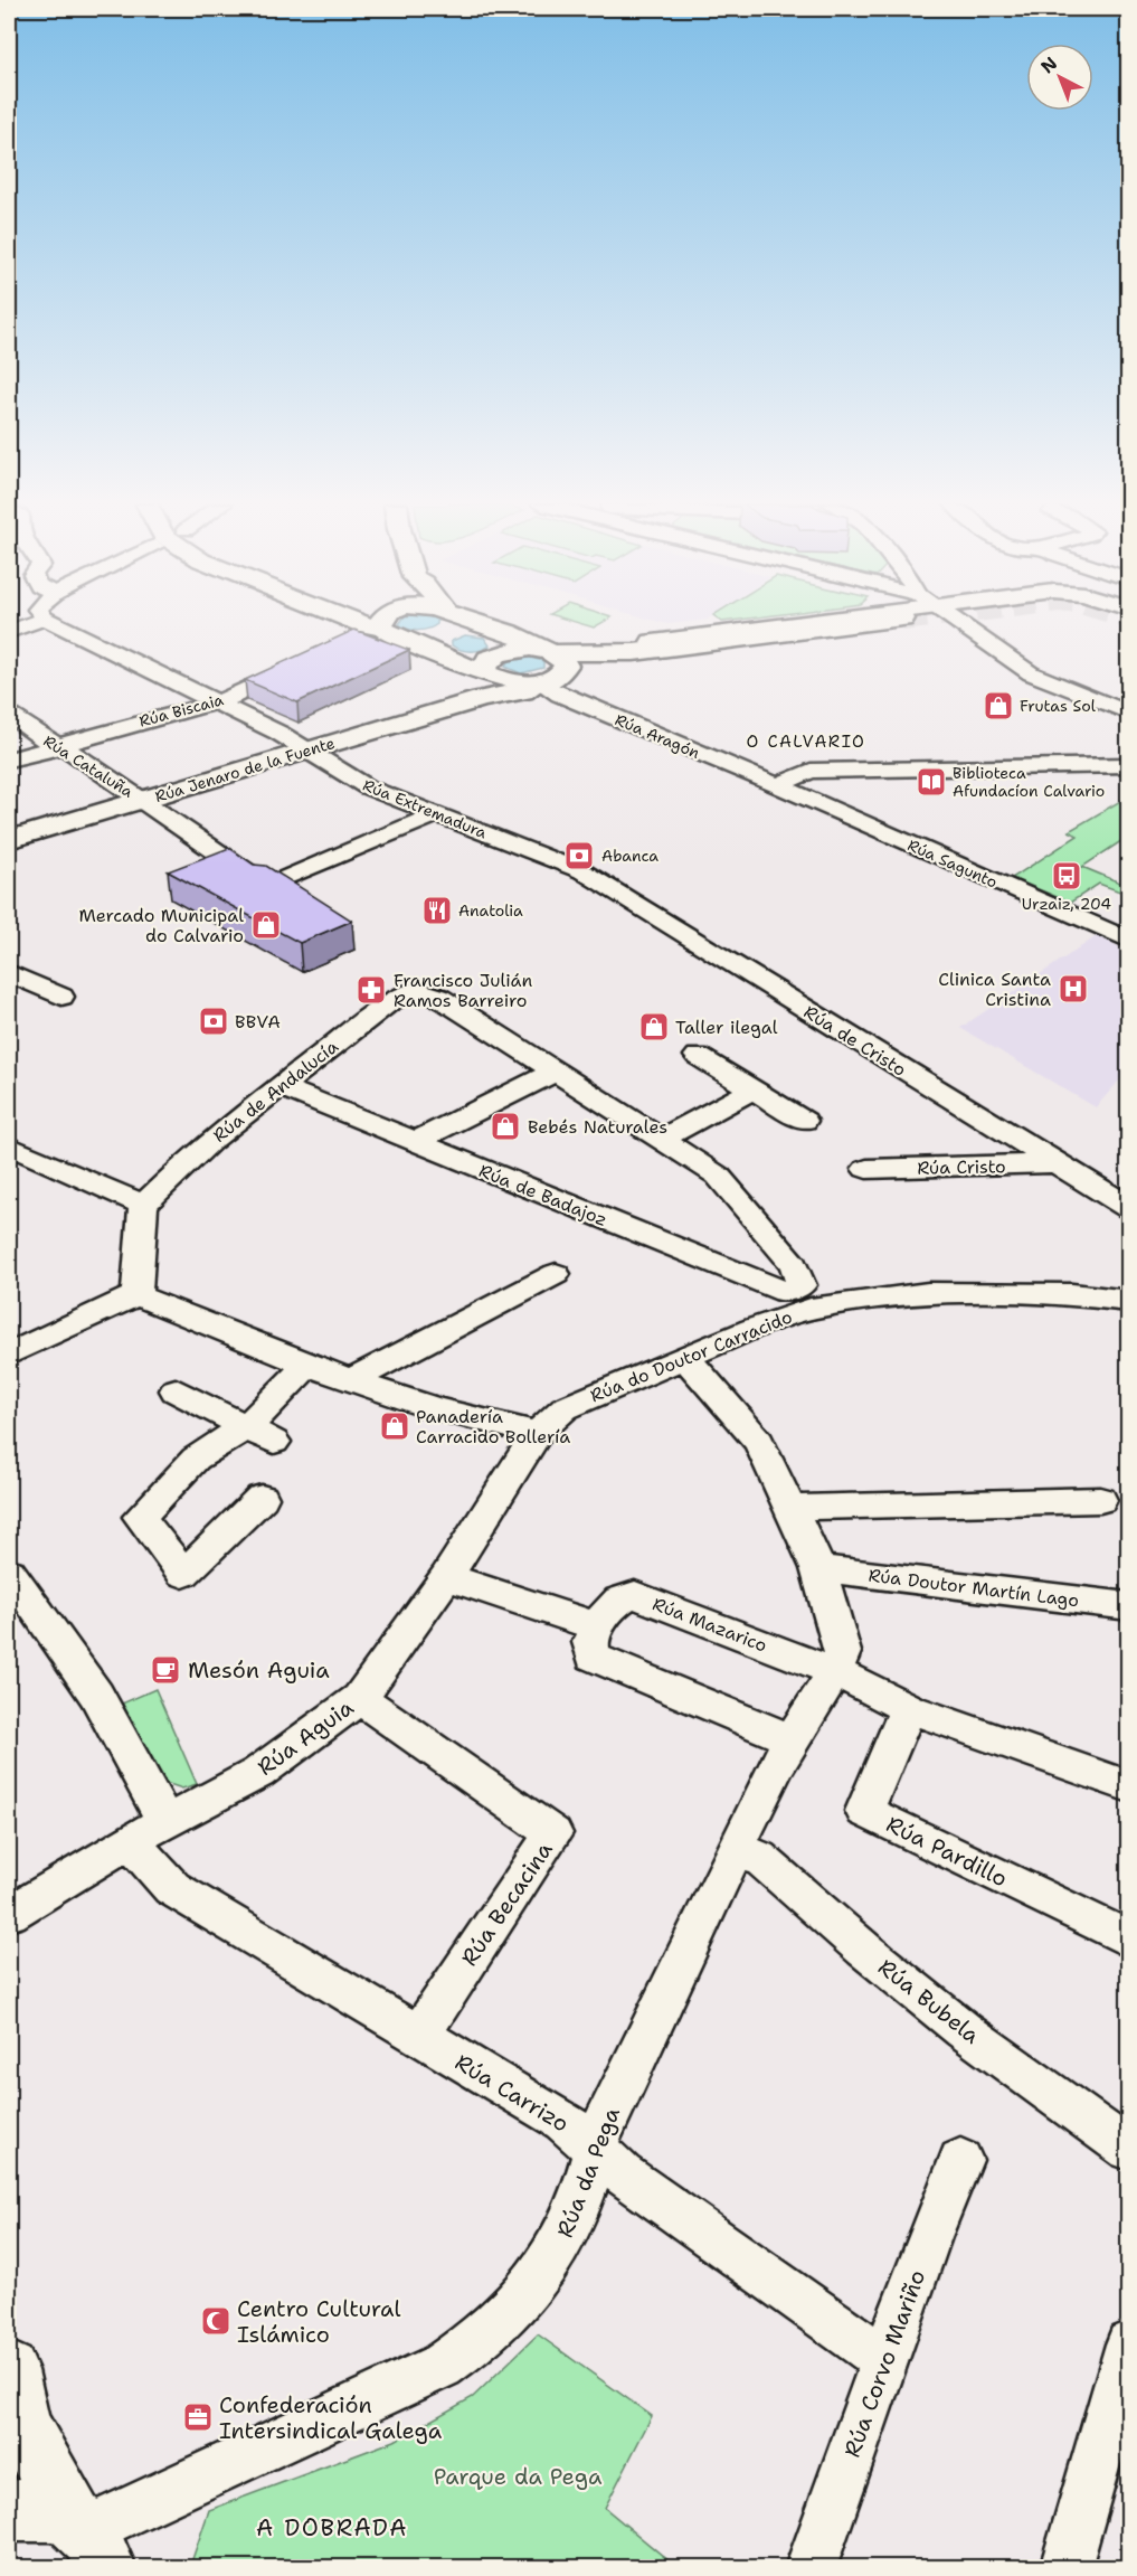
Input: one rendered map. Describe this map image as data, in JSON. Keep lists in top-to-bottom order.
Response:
{
  "streets": {
    "main road": ["Rúa Aragón", "Rúa Jenaro de la Fuente"],
    "street": [
      "Rúa Biscaia",
      "Rúa Cataluña",
      "Rúa Extremadura",
      "Rúa Sagunto",
      "Rúa de Cristo",
      "Rúa de Andalucía",
      "Rúa Cristo",
      "Rúa de Badajoz",
      "Rúa do Doutor Carracido",
      "Rúa Doutor Martín Lago",
      "Rúa Mazarico",
      "Rúa Aguia",
      "Rúa Pardillo",
      "Rúa Becacina",
      "Rúa Bubela",
      "Rúa Carrizo",
      "Rúa da Pega",
      "Rúa Corvo Mariño"
    ]
  },
  "crossings": [
    ["Rúa Biscaia", "Rúa Cataluña"],
    ["Rúa Biscaia", "Rúa Extremadura"],
    ["Rúa Aragón", "Rúa Jenaro de la Fuente"],
    ["Rúa Aragón", "Rúa Sagunto"],
    ["Rúa Cataluña", "Rúa Jenaro de la Fuente"],
    ["Rúa Cataluña", "Rúa Extremadura"],
    ["Rúa Jenaro de la Fuente", "Rúa Extremadura"],
    ["Rúa Extremadura", "Rúa de Cristo"],
    ["Rúa de Cristo", "Rúa Cristo"],
    ["Rúa de Andalucía", "Rúa de Badajoz"],
    ["Rúa de Badajoz", "Rúa do Doutor Carracido"],
    ["Rúa do Doutor Carracido", "Rúa Aguia"],
    ["Rúa Mazarico", "Rúa da Pega"],
    ["Rúa Aguia", "Rúa Becacina"],
    ["Rúa Aguia", "Rúa Carrizo"],
    ["Rúa Becacina", "Rúa Carrizo"],
    ["Rúa Bubela", "Rúa da Pega"],
    ["Rúa Carrizo", "Rúa da Pega"],
    ["Rúa Carrizo", "Rúa Corvo Mariño"]
  ],
  "districts": ["O CALVARIO", "A DOBRADA"],
  "parks": ["Parque da Pega"],
  "places": {
    "shop": [
      "Frutas Sol",
      "Mercado Municipal do Calvario",
      "Taller ilegal",
      "Bebés Naturales",
      "Panadería Carracido Bollería"
    ],
    "library": ["Biblioteca Afundacíon Calvario"],
    "bank": ["Abanca", "BBVA"],
    "bus stop": ["Urzaiz, 204"],
    "restaurant": ["Anatolia"],
    "hospital": ["Clinica Santa Cristina"],
    "pharmacy": ["Francisco Julián Ramos Barreiro"],
    "cafe": ["Mesón Aguia"],
    "mosque": ["Centro Cultural Islámico"],
    "office": ["Confederación Intersindical Galega"]
  },
  "north": "top left"
}
